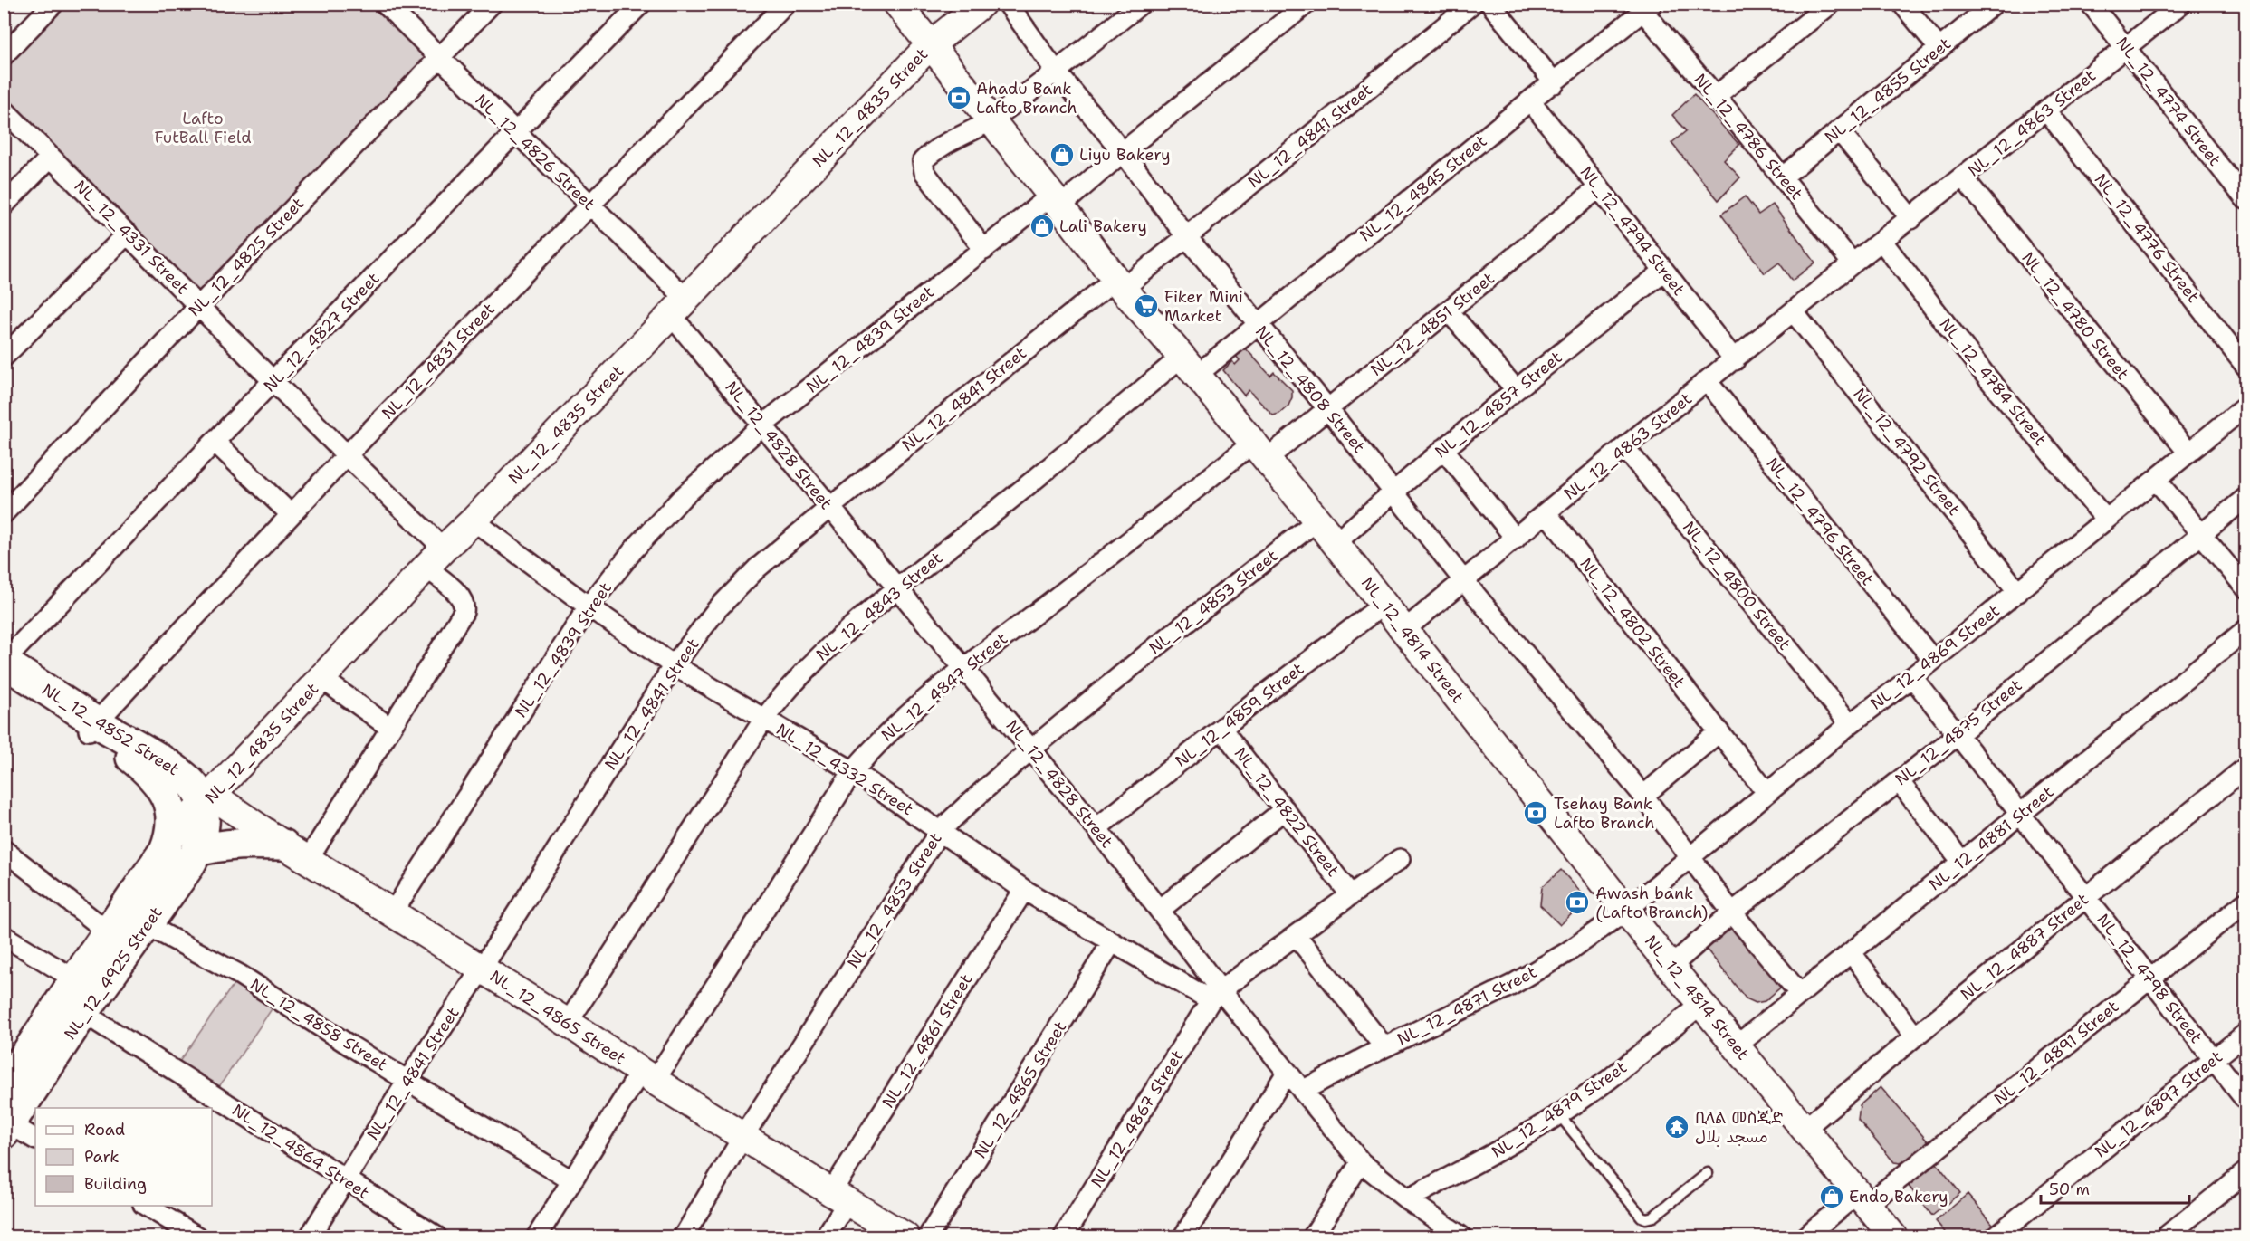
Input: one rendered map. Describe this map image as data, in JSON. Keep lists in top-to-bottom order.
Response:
{
  "streets": {
    "main road": ["NL_12_4852 Street", "NL_12_4925 Street"],
    "street": [
      "NL_12_4855 Street",
      "NL_12_4774 Street",
      "NL_12_4835 Street",
      "NL_12_4863 Street",
      "NL_12_4841 Street",
      "NL_12_4786 Street",
      "NL_12_4826 Street",
      "NL_12_4845 Street",
      "NL_12_4794 Street",
      "NL_12_4331 Street",
      "NL_12_4776 Street",
      "NL_12_4825 Street",
      "NL_12_4780 Street",
      "NL_12_4851 Street",
      "NL_12_4827 Street",
      "NL_12_4839 Street",
      "NL_12_4831 Street",
      "NL_12_4784 Street",
      "NL_12_4808 Street",
      "NL_12_4857 Street",
      "NL_12_4828 Street",
      "NL_12_4792 Street",
      "NL_12_4796 Street",
      "NL_12_4800 Street",
      "NL_12_4853 Street",
      "NL_12_4843 Street",
      "NL_12_4802 Street",
      "NL_12_4814 Street",
      "NL_12_4869 Street",
      "NL_12_4847 Street",
      "NL_12_4859 Street",
      "NL_12_4875 Street",
      "NL_12_4332 Street",
      "NL_12_4822 Street",
      "NL_12_4881 Street",
      "NL_12_4887 Street",
      "NL_12_4798 Street",
      "NL_12_4871 Street",
      "NL_12_4865 Street",
      "NL_12_4858 Street",
      "NL_12_4861 Street",
      "NL_12_4891 Street",
      "NL_12_4897 Street",
      "NL_12_4879 Street",
      "NL_12_4867 Street",
      "NL_12_4864 Street"
    ]
  },
  "crossings": [
    ["NL_12_4855 Street", "NL_12_4786 Street"],
    ["NL_12_4774 Street", "NL_12_4863 Street"],
    ["NL_12_4835 Street", "NL_12_4826 Street"],
    ["NL_12_4835 Street", "NL_12_4331 Street"],
    ["NL_12_4835 Street", "NL_12_4828 Street"],
    ["NL_12_4835 Street", "NL_12_4814 Street"],
    ["NL_12_4835 Street", "NL_12_4852 Street"],
    ["NL_12_4835 Street", "NL_12_4332 Street"],
    ["NL_12_4835 Street", "NL_12_4925 Street"],
    ["NL_12_4835 Street", "NL_12_4865 Street"],
    ["NL_12_4863 Street", "NL_12_4786 Street"],
    ["NL_12_4863 Street", "NL_12_4794 Street"],
    ["NL_12_4863 Street", "NL_12_4776 Street"],
    ["NL_12_4863 Street", "NL_12_4780 Street"],
    ["NL_12_4863 Street", "NL_12_4784 Street"],
    ["NL_12_4863 Street", "NL_12_4808 Street"],
    ["NL_12_4863 Street", "NL_12_4792 Street"],
    ["NL_12_4863 Street", "NL_12_4796 Street"],
    ["NL_12_4863 Street", "NL_12_4800 Street"],
    ["NL_12_4863 Street", "NL_12_4802 Street"],
    ["NL_12_4863 Street", "NL_12_4814 Street"],
    ["NL_12_4841 Street", "NL_12_4808 Street"],
    ["NL_12_4841 Street", "NL_12_4828 Street"],
    ["NL_12_4841 Street", "NL_12_4814 Street"],
    ["NL_12_4841 Street", "NL_12_4332 Street"],
    ["NL_12_4841 Street", "NL_12_4865 Street"],
    ["NL_12_4841 Street", "NL_12_4858 Street"],
    ["NL_12_4841 Street", "NL_12_4864 Street"],
    ["NL_12_4786 Street", "NL_12_4845 Street"],
    ["NL_12_4826 Street", "NL_12_4825 Street"],
    ["NL_12_4826 Street", "NL_12_4827 Street"],
    ["NL_12_4826 Street", "NL_12_4831 Street"],
    ["NL_12_4826 Street", "NL_12_4828 Street"],
    ["NL_12_4845 Street", "NL_12_4794 Street"],
    ["NL_12_4845 Street", "NL_12_4808 Street"],
    ["NL_12_4845 Street", "NL_12_4843 Street"],
    ["NL_12_4845 Street", "NL_12_4814 Street"],
    ["NL_12_4794 Street", "NL_12_4851 Street"],
    ["NL_12_4794 Street", "NL_12_4857 Street"],
    ["NL_12_4331 Street", "NL_12_4825 Street"],
    ["NL_12_4331 Street", "NL_12_4827 Street"],
    ["NL_12_4331 Street", "NL_12_4831 Street"],
    ["NL_12_4331 Street", "NL_12_4865 Street"],
    ["NL_12_4780 Street", "NL_12_4869 Street"],
    ["NL_12_4851 Street", "NL_12_4808 Street"],
    ["NL_12_4851 Street", "NL_12_4814 Street"],
    ["NL_12_4851 Street", "NL_12_4847 Street"],
    ["NL_12_4827 Street", "NL_12_4852 Street"],
    ["NL_12_4839 Street", "NL_12_4808 Street"],
    ["NL_12_4839 Street", "NL_12_4828 Street"],
    ["NL_12_4839 Street", "NL_12_4814 Street"],
    ["NL_12_4839 Street", "NL_12_4332 Street"],
    ["NL_12_4839 Street", "NL_12_4865 Street"],
    ["NL_12_4831 Street", "NL_12_4852 Street"],
    ["NL_12_4784 Street", "NL_12_4869 Street"],
    ["NL_12_4808 Street", "NL_12_4857 Street"],
    ["NL_12_4857 Street", "NL_12_4814 Street"],
    ["NL_12_4828 Street", "NL_12_4853 Street"],
    ["NL_12_4828 Street", "NL_12_4843 Street"],
    ["NL_12_4828 Street", "NL_12_4847 Street"],
    ["NL_12_4828 Street", "NL_12_4859 Street"],
    ["NL_12_4828 Street", "NL_12_4332 Street"],
    ["NL_12_4828 Street", "NL_12_4871 Street"],
    ["NL_12_4828 Street", "NL_12_4879 Street"],
    ["NL_12_4828 Street", "NL_12_4867 Street"],
    ["NL_12_4792 Street", "NL_12_4869 Street"],
    ["NL_12_4796 Street", "NL_12_4869 Street"],
    ["NL_12_4800 Street", "NL_12_4869 Street"],
    ["NL_12_4853 Street", "NL_12_4814 Street"],
    ["NL_12_4853 Street", "NL_12_4332 Street"],
    ["NL_12_4853 Street", "NL_12_4865 Street"],
    ["NL_12_4843 Street", "NL_12_4814 Street"],
    ["NL_12_4843 Street", "NL_12_4332 Street"],
    ["NL_12_4843 Street", "NL_12_4865 Street"],
    ["NL_12_4802 Street", "NL_12_4869 Street"],
    ["NL_12_4814 Street", "NL_12_4869 Street"],
    ["NL_12_4814 Street", "NL_12_4847 Street"],
    ["NL_12_4814 Street", "NL_12_4859 Street"],
    ["NL_12_4814 Street", "NL_12_4875 Street"],
    ["NL_12_4814 Street", "NL_12_4881 Street"],
    ["NL_12_4814 Street", "NL_12_4887 Street"],
    ["NL_12_4814 Street", "NL_12_4871 Street"],
    ["NL_12_4814 Street", "NL_12_4891 Street"],
    ["NL_12_4814 Street", "NL_12_4879 Street"],
    ["NL_12_4869 Street", "NL_12_4798 Street"],
    ["NL_12_4869 Street", "NL_12_4871 Street"],
    ["NL_12_4847 Street", "NL_12_4332 Street"],
    ["NL_12_4847 Street", "NL_12_4865 Street"],
    ["NL_12_4847 Street", "NL_12_4858 Street"],
    ["NL_12_4859 Street", "NL_12_4822 Street"],
    ["NL_12_4852 Street", "NL_12_4925 Street"],
    ["NL_12_4852 Street", "NL_12_4865 Street"],
    ["NL_12_4875 Street", "NL_12_4798 Street"],
    ["NL_12_4332 Street", "NL_12_4865 Street"],
    ["NL_12_4332 Street", "NL_12_4861 Street"],
    ["NL_12_4332 Street", "NL_12_4867 Street"],
    ["NL_12_4822 Street", "NL_12_4867 Street"],
    ["NL_12_4881 Street", "NL_12_4798 Street"],
    ["NL_12_4887 Street", "NL_12_4798 Street"],
    ["NL_12_4925 Street", "NL_12_4865 Street"],
    ["NL_12_4925 Street", "NL_12_4858 Street"],
    ["NL_12_4925 Street", "NL_12_4864 Street"],
    ["NL_12_4798 Street", "NL_12_4891 Street"],
    ["NL_12_4798 Street", "NL_12_4897 Street"],
    ["NL_12_4865 Street", "NL_12_4861 Street"]
  ],
  "parks": ["Lafto FutBall Field"],
  "places": {
    "bank": ["Ahadu Bank Lafto Branch", "Tsehay Bank Lafto Branch", "Awash bank (Lafto Branch)"],
    "shop": ["Liyu Bakery", "Lali Bakery", "Endo Bakery"],
    "supermarket": ["Fiker Mini Market"],
    "temple": ["ቢላል መስጂድ مسجد بلال"]
  },
  "legend": ["Road", "Park", "Building"],
  "scale_bar": "50 m"
}
